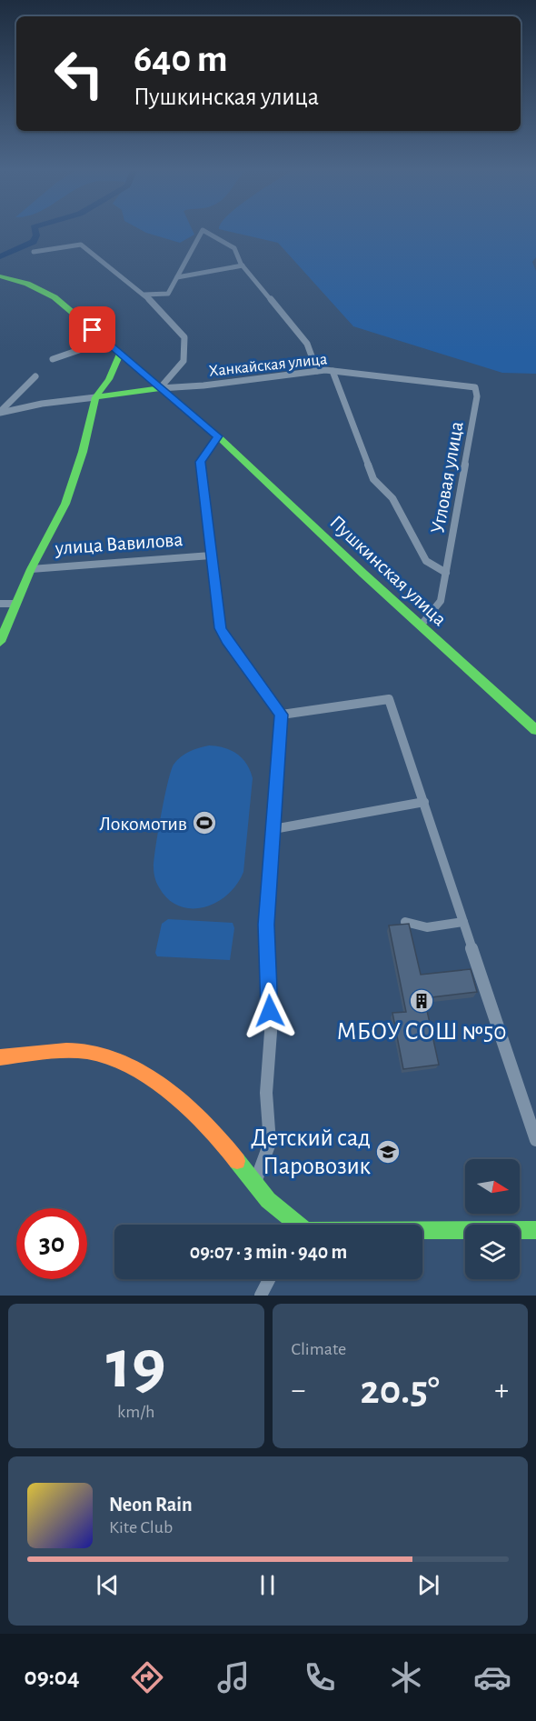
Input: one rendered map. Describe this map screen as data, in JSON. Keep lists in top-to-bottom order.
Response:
{
  "streets": {
    "main road": ["улица Вавилова", "Пушкинская улица"],
    "street": ["Ханкайская улица", "Угловая улица"]
  },
  "crossings": [
    ["Ханкайская улица", "Угловая улица"],
    ["Ханкайская улица", "Пушкинская улица"],
    ["Угловая улица", "Пушкинская улица"]
  ],
  "places": {
    "sports": ["Локомотив"],
    "building": ["МБОУ СОШ №50"],
    "school or university": ["Детский сад Паровозик"]
  },
  "north": "right",
  "page": {
    "turn": ["640 m", "Пушкинская улица"],
    "limit": "30",
    "trip": "09:07 · 3 min · 940 m",
    "tile": [
      ["19", "km/h"],
      "Climate"
    ],
    "heat": ["−", "20.5°", "+"],
    "song": ["Neon Rain", "Kite Club"],
    "tabs": "09:04"
  }
}
